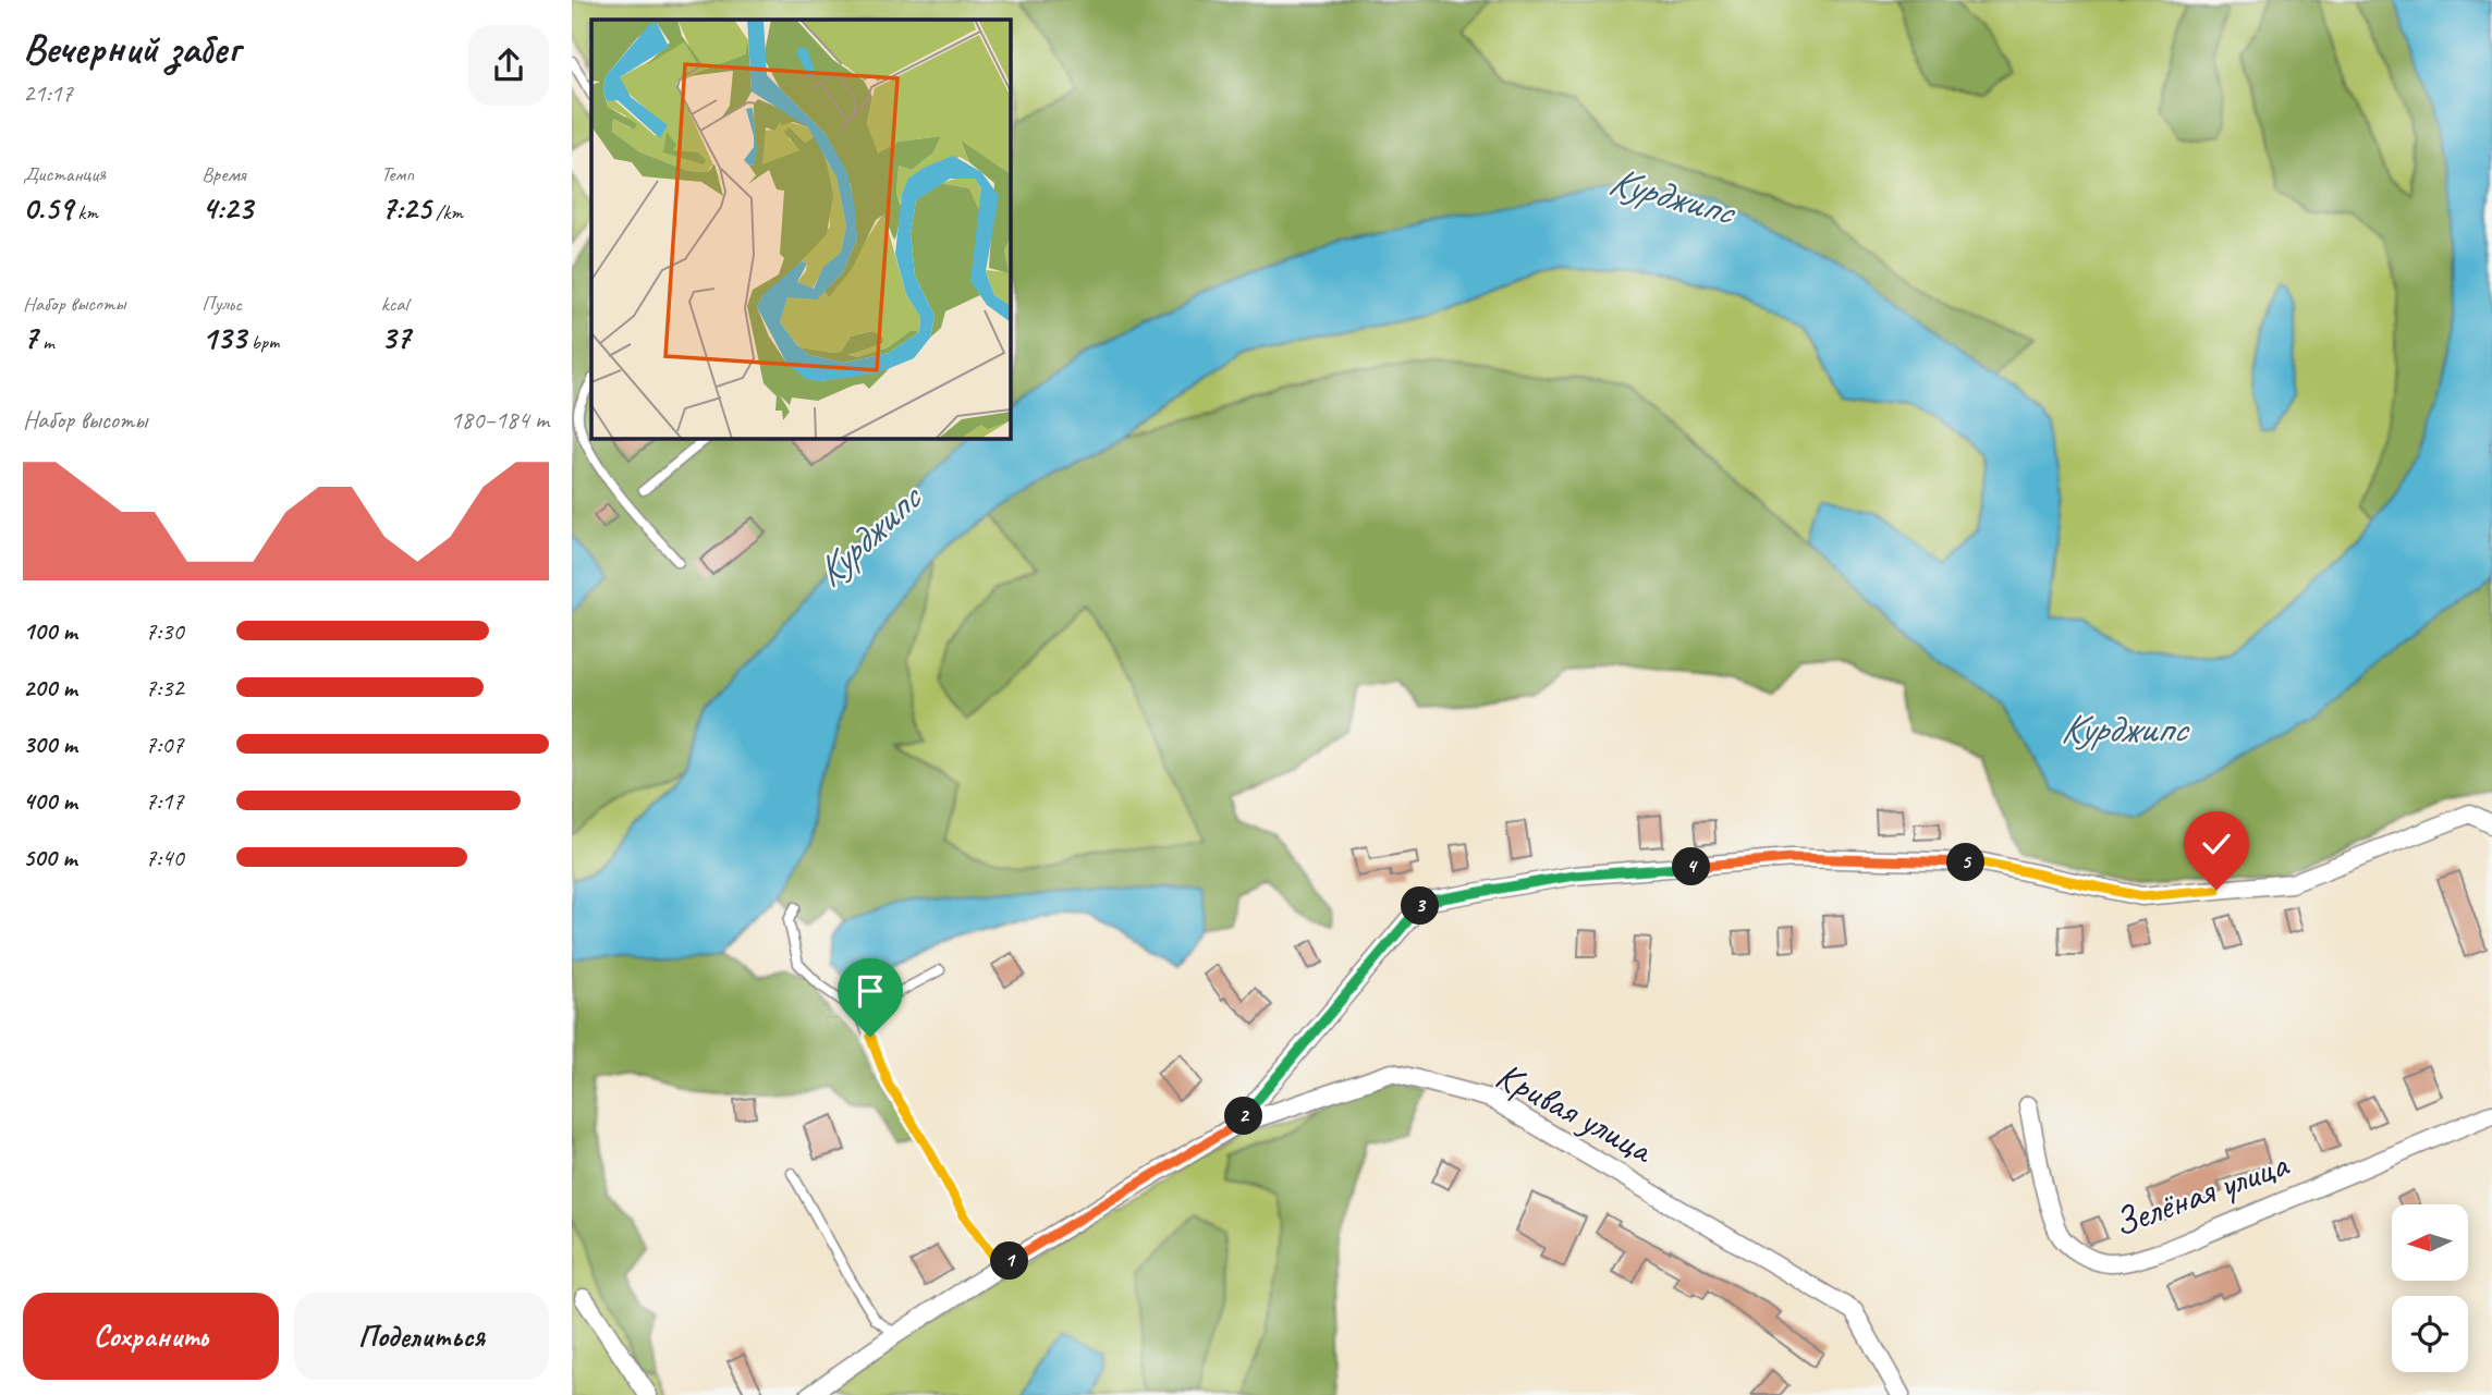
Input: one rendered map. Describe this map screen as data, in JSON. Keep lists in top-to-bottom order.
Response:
{
  "streets": {
    "street": ["Кривая улица", "Зелёная улица"]
  },
  "water": ["Курджипс"],
  "north": "left",
  "page": {
    "heading": ["Вечерний забег", "21:17"],
    "stats": [
      ["Дистанция", "0.59 km"],
      ["Время", "4:23"],
      ["Темп", "7:25 /km"],
      ["Набор высоты", "7 m"],
      ["Пульс", "133 bpm"],
      ["kcal", "37"]
    ],
    "chart": ["Набор высоты", "180–184 m"],
    "list": [
      {
        "name": "100 m",
        "note": "7:30"
      },
      {
        "name": "200 m",
        "note": "7:32"
      },
      {
        "name": "300 m",
        "note": "7:07"
      },
      {
        "name": "400 m",
        "note": "7:17"
      },
      {
        "name": "500 m",
        "note": "7:40"
      }
    ],
    "pins": [
      "5",
      "4",
      "3",
      "2",
      "1"
    ],
    "buttons": ["Сохранить", "Поделиться"]
  }
}
